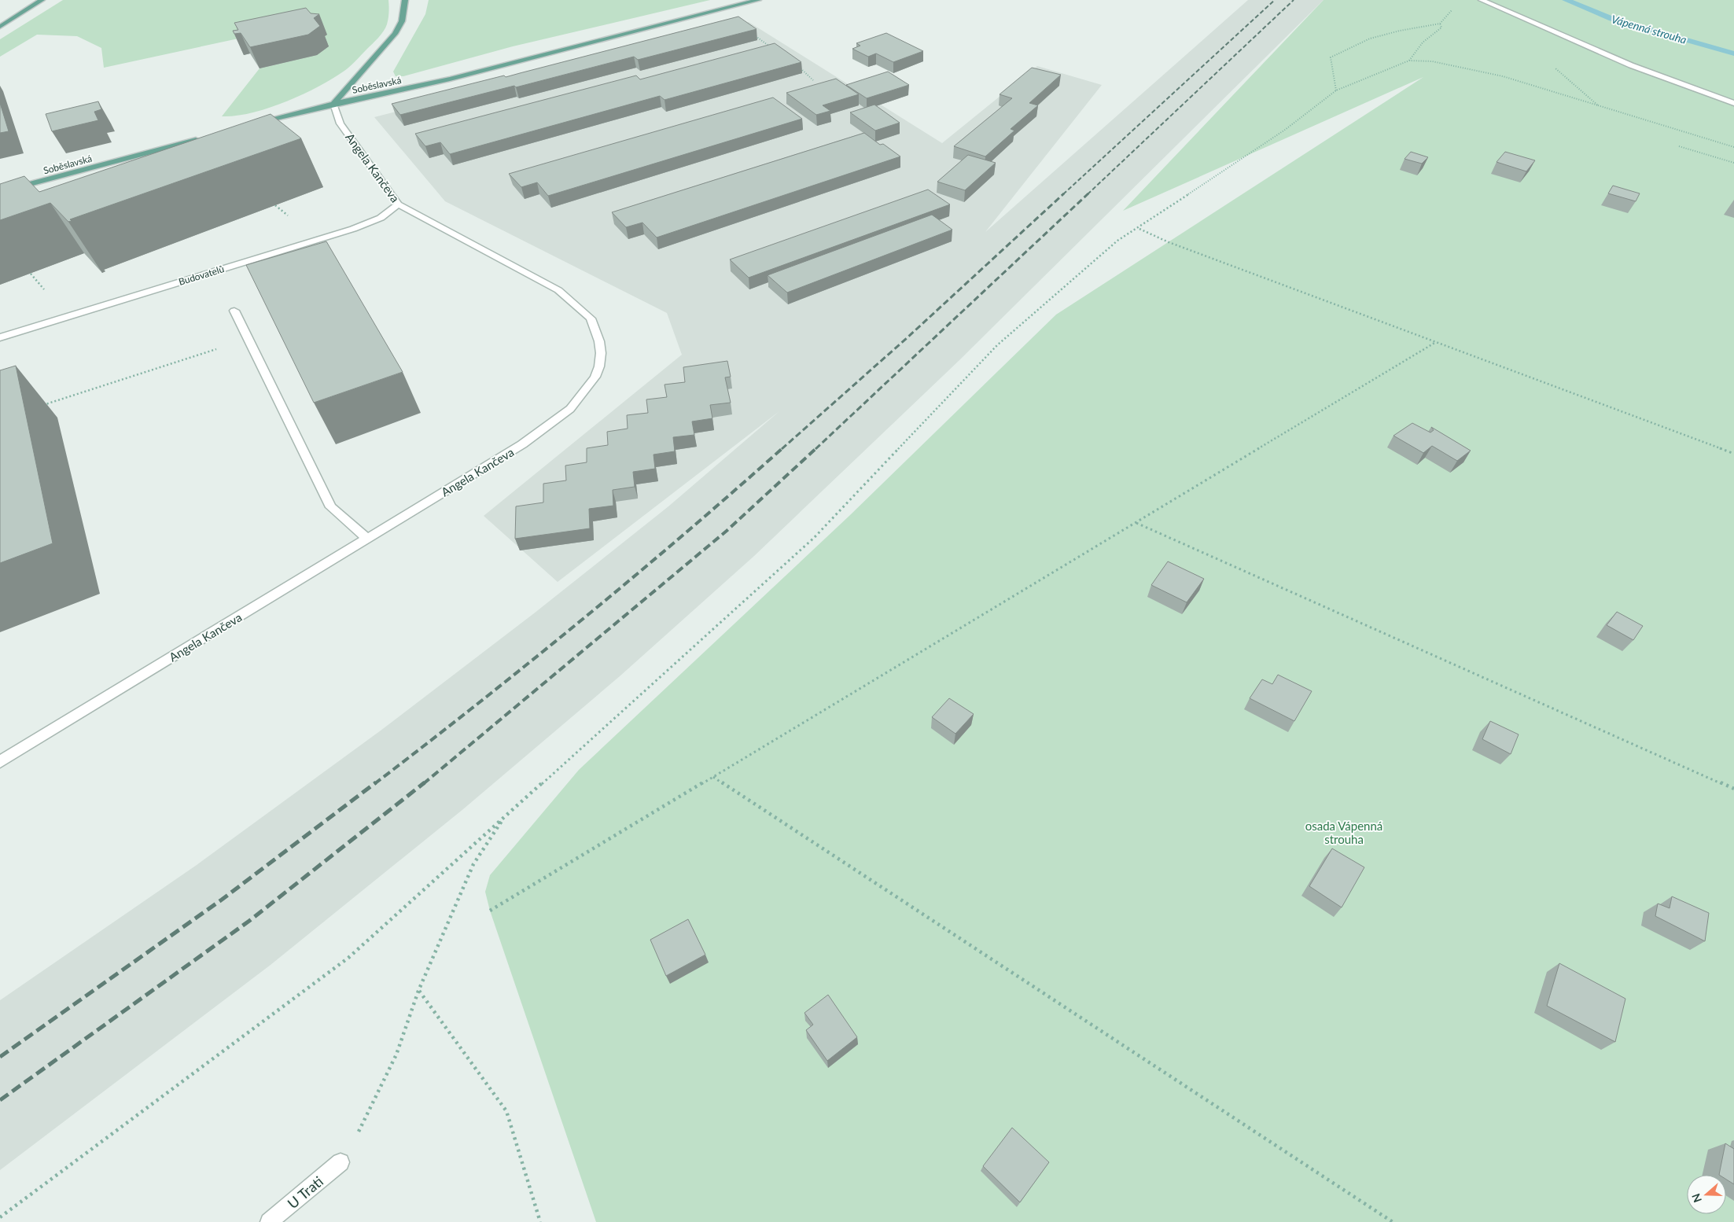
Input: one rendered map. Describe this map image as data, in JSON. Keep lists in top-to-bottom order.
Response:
{
  "streets": {
    "main road": ["Soběslavská"],
    "street": ["Angela Kančeva", "Budovatelů", "U Trati"]
  },
  "crossings": [
    ["Soběslavská", "Angela Kančeva"],
    ["Angela Kančeva", "Budovatelů"]
  ],
  "water": ["Vápenná strouha"],
  "parks": ["osada Vápenná strouha"],
  "north": "left"
}
